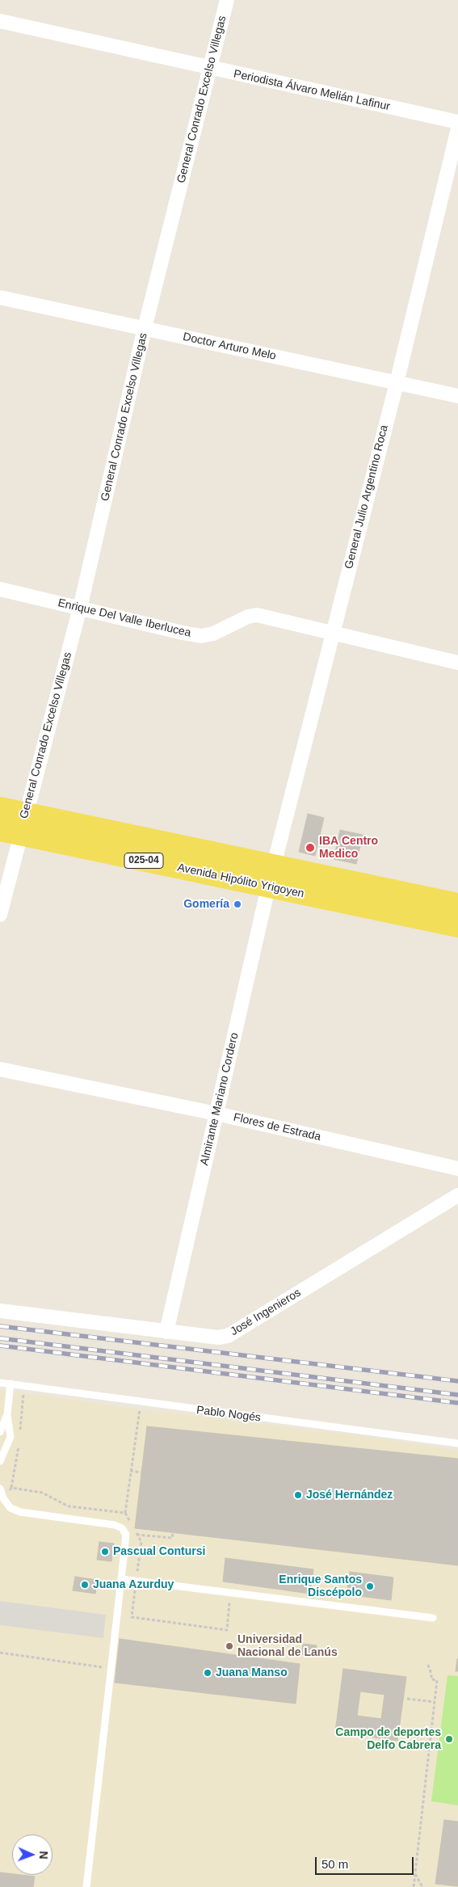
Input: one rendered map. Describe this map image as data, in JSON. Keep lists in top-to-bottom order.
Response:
{
  "streets": {
    "main road": ["025-04", "Avenida Hipólito Yrigoyen"],
    "street": [
      "Periodista Álvaro Melián Lafinur",
      "General Conrado Excelso Villegas",
      "Doctor Arturo Melo",
      "General Julio Argentino Roca",
      "Enrique Del Valle Iberlucea",
      "Almirante Mariano Cordero",
      "Flores de Estrada",
      "José Ingenieros"
    ],
    "lane": ["Pablo Nogés"]
  },
  "crossings": [
    ["Periodista Álvaro Melián Lafinur", "General Conrado Excelso Villegas"],
    ["General Conrado Excelso Villegas", "Doctor Arturo Melo"],
    ["General Conrado Excelso Villegas", "Enrique Del Valle Iberlucea"],
    ["General Conrado Excelso Villegas", "Avenida Hipólito Yrigoyen"],
    ["Doctor Arturo Melo", "General Julio Argentino Roca"],
    ["General Julio Argentino Roca", "Enrique Del Valle Iberlucea"],
    ["General Julio Argentino Roca", "Avenida Hipólito Yrigoyen"],
    ["General Julio Argentino Roca", "Almirante Mariano Cordero"],
    ["Avenida Hipólito Yrigoyen", "Almirante Mariano Cordero"],
    ["Almirante Mariano Cordero", "Flores de Estrada"],
    ["Almirante Mariano Cordero", "José Ingenieros"]
  ],
  "places": [
    "IBA Centro Medico",
    "Gomería",
    "José Hernández",
    "Pascual Contursi",
    "Juana Azurduy",
    "Enrique Santos Discépolo",
    "Universidad Nacional de Lanús",
    "Juana Manso",
    "Campo de deportes Delfo Cabrera"
  ],
  "scale_bar": "50 m",
  "north": "right"
}
